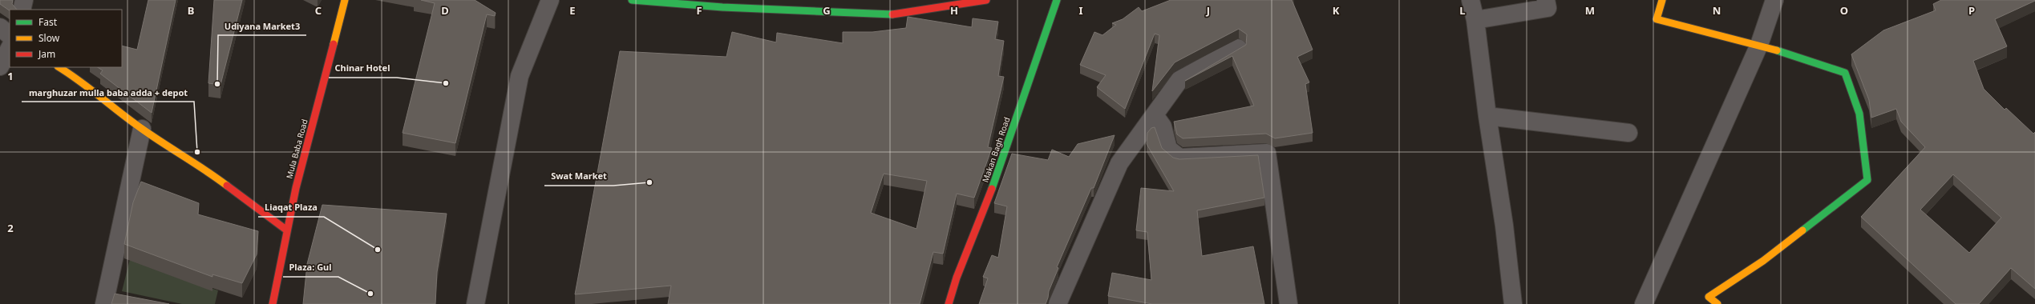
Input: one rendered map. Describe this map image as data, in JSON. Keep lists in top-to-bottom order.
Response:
{
  "streets": {
    "main road": ["Mula Baba Road", "Makan Bagh Road"]
  },
  "places": [
    "Chinar Hotel",
    "Udiyana Market3",
    "marghuzar mulla baba adda + depot",
    "Swat Market",
    "Liaqat Plaza",
    "Plaza: Gul"
  ],
  "legend": ["Fast", "Slow", "Jam"],
  "grid": {
    "columns": [
      "B",
      "C",
      "D",
      "E",
      "F",
      "G",
      "H",
      "I",
      "J",
      "K",
      "L",
      "M",
      "N",
      "O",
      "P"
    ],
    "rows": ["1", "2"]
  }
}
